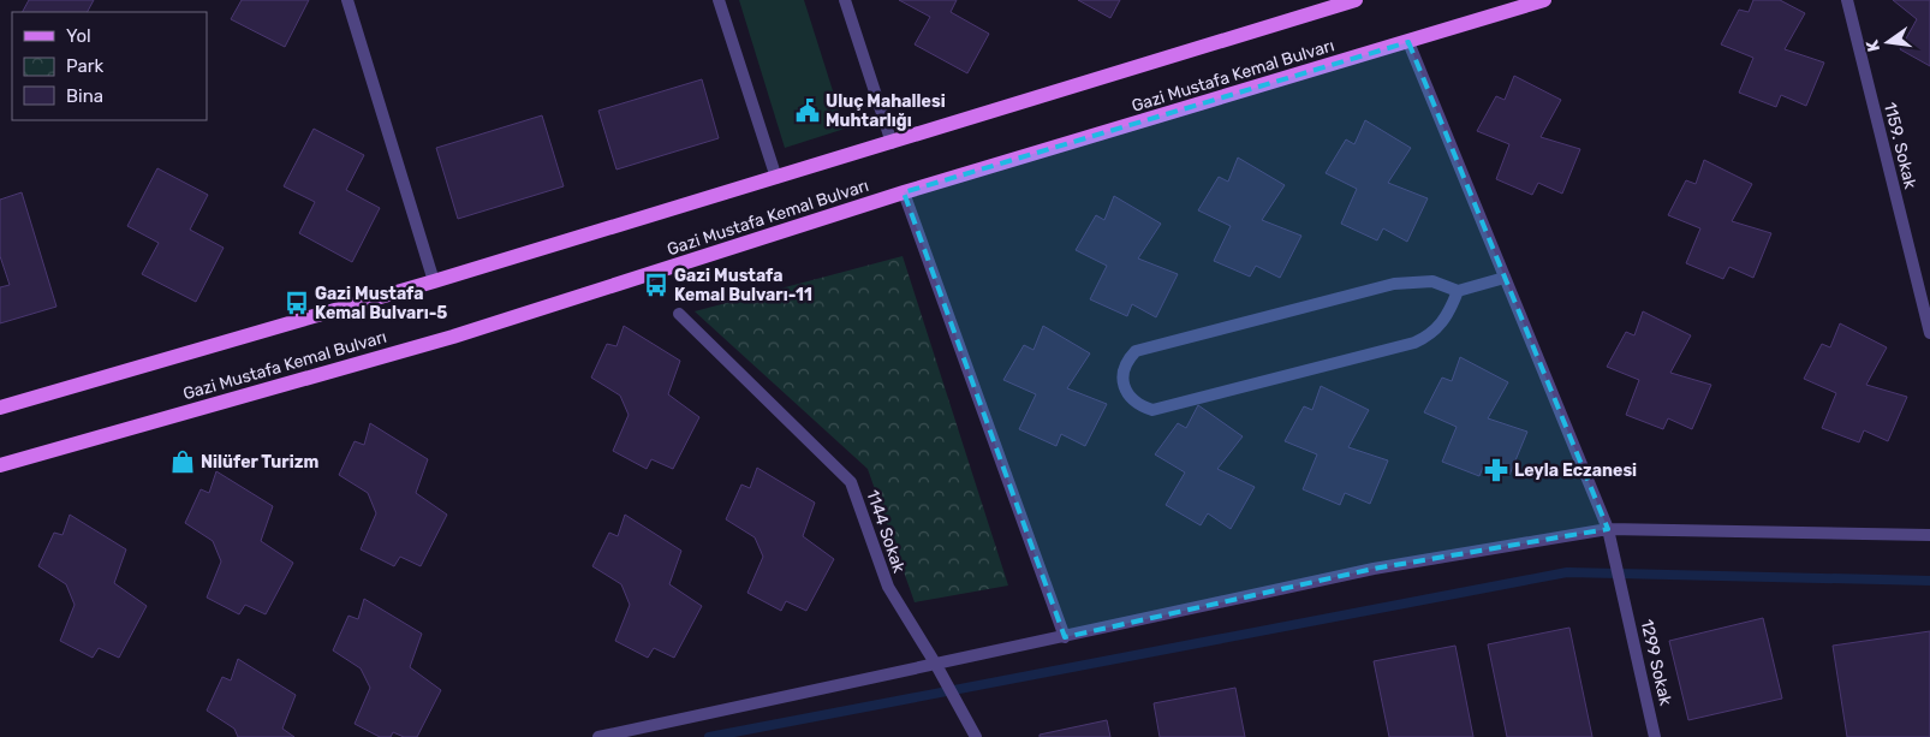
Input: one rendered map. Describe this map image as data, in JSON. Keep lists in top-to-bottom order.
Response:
{
  "streets": {
    "main road": ["Gazi Mustafa Kemal Bulvarı"],
    "street": ["1159. Sokak", "1144 Sokak", "1299 Sokak"]
  },
  "crossings": [
    ["Gazi Mustafa Kemal Bulvarı", "1299 Sokak"]
  ],
  "places": {
    "public building": ["Uluç Mahallesi Muhtarlığı"],
    "bus stop": ["Gazi Mustafa Kemal Bulvarı-11", "Gazi Mustafa Kemal Bulvarı-5"],
    "shop": ["Nilüfer Turizm"],
    "pharmacy": ["Leyla Eczanesi"]
  },
  "legend": ["Yol", "Park", "Bina"],
  "north": "left"
}
